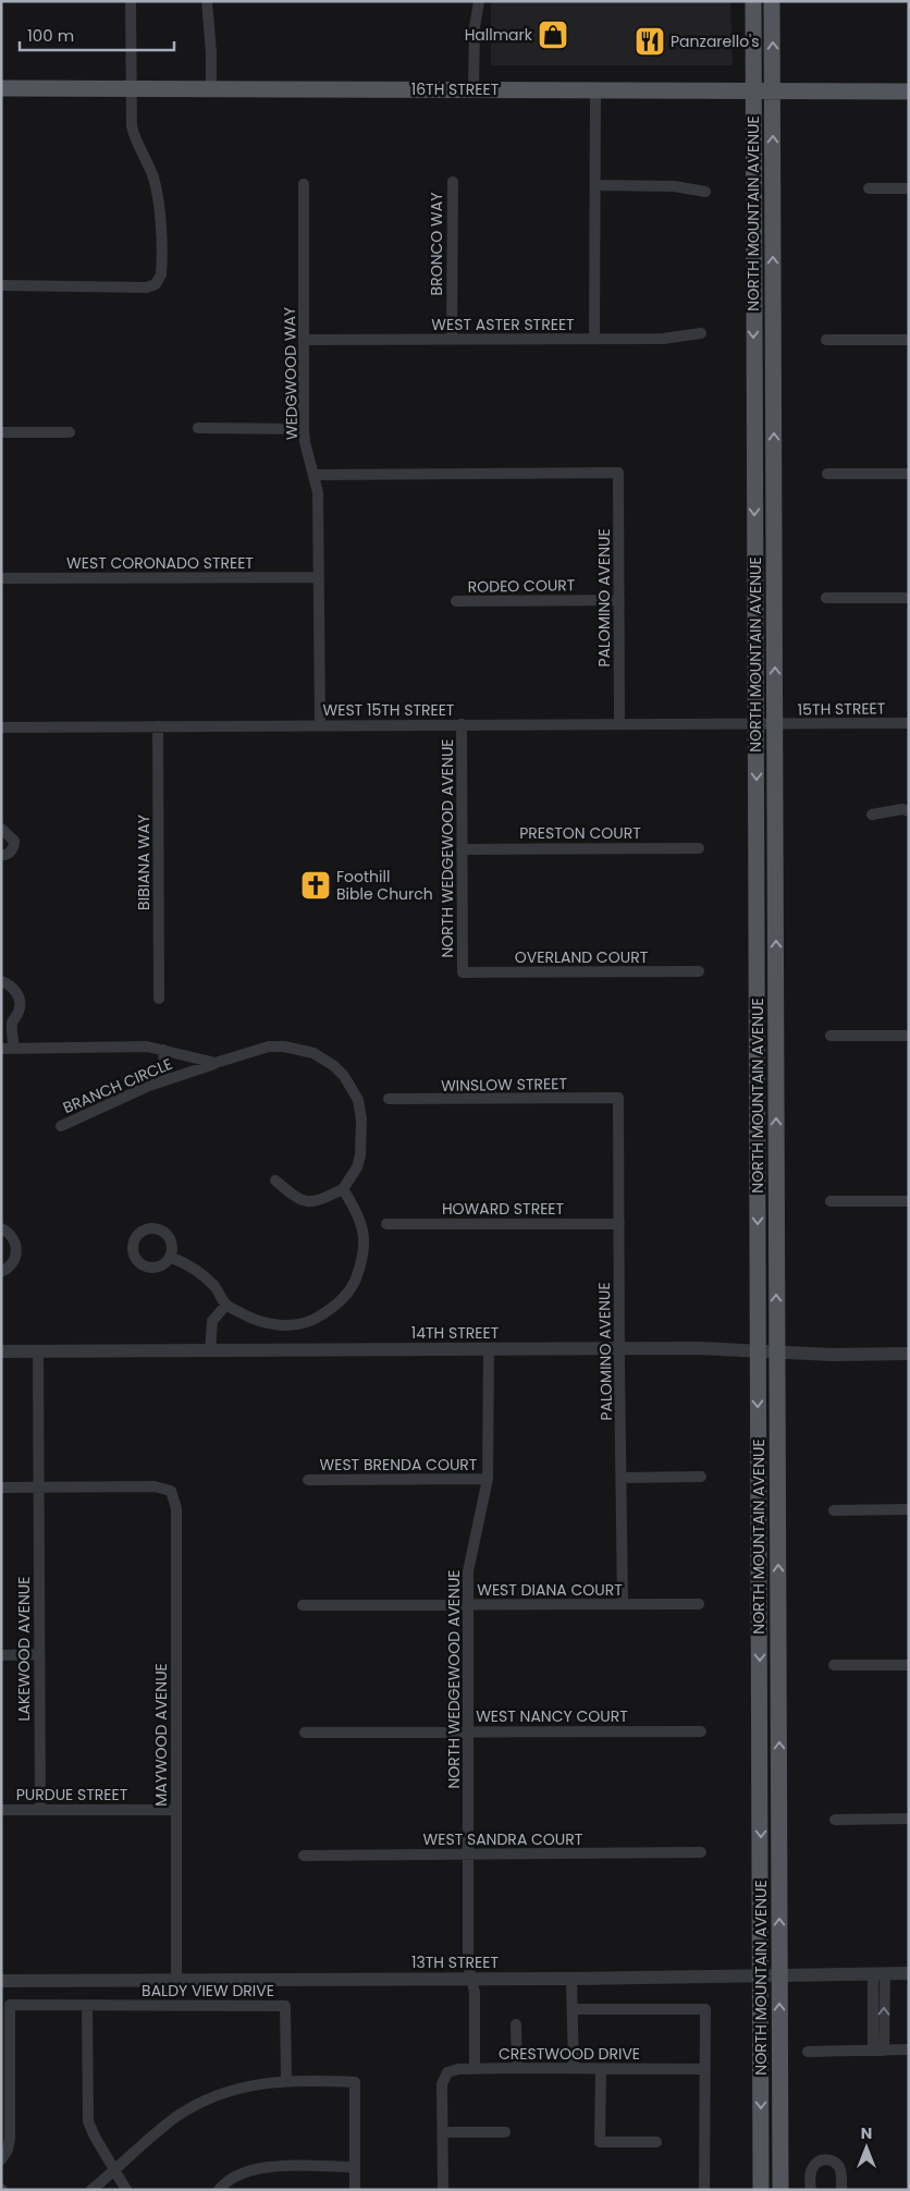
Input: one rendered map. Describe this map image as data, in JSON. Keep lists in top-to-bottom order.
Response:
{
  "streets": {
    "main road": ["16TH STREET", "NORTH MOUNTAIN AVENUE"],
    "street": [
      "BRONCO WAY",
      "WEST ASTER STREET",
      "WEDGWOOD WAY",
      "WEST CORONADO STREET",
      "RODEO COURT",
      "PALOMINO AVENUE",
      "15TH STREET",
      "WEST 15TH STREET",
      "PRESTON COURT",
      "NORTH WEDGEWOOD AVENUE",
      "BIBIANA WAY",
      "OVERLAND COURT",
      "WINSLOW STREET",
      "BRANCH CIRCLE",
      "HOWARD STREET",
      "14TH STREET",
      "WEST BRENDA COURT",
      "WEST DIANA COURT",
      "LAKEWOOD AVENUE",
      "WEST NANCY COURT",
      "MAYWOOD AVENUE",
      "PURDUE STREET",
      "WEST SANDRA COURT",
      "13TH STREET",
      "BALDY VIEW DRIVE",
      "CRESTWOOD DRIVE"
    ]
  },
  "crossings": [
    ["16TH STREET", "NORTH MOUNTAIN AVENUE"],
    ["NORTH MOUNTAIN AVENUE", "15TH STREET"],
    ["NORTH MOUNTAIN AVENUE", "WEST 15TH STREET"],
    ["NORTH MOUNTAIN AVENUE", "14TH STREET"],
    ["NORTH MOUNTAIN AVENUE", "13TH STREET"],
    ["BRONCO WAY", "WEST ASTER STREET"],
    ["WEST ASTER STREET", "WEDGWOOD WAY"],
    ["WEDGWOOD WAY", "WEST CORONADO STREET"],
    ["WEDGWOOD WAY", "PALOMINO AVENUE"],
    ["WEDGWOOD WAY", "WEST 15TH STREET"],
    ["RODEO COURT", "PALOMINO AVENUE"],
    ["PALOMINO AVENUE", "WEST 15TH STREET"],
    ["PALOMINO AVENUE", "WINSLOW STREET"],
    ["PALOMINO AVENUE", "HOWARD STREET"],
    ["PALOMINO AVENUE", "14TH STREET"],
    ["PALOMINO AVENUE", "WEST DIANA COURT"],
    ["15TH STREET", "WEST 15TH STREET"],
    ["WEST 15TH STREET", "NORTH WEDGEWOOD AVENUE"],
    ["WEST 15TH STREET", "BIBIANA WAY"],
    ["PRESTON COURT", "NORTH WEDGEWOOD AVENUE"],
    ["NORTH WEDGEWOOD AVENUE", "OVERLAND COURT"],
    ["NORTH WEDGEWOOD AVENUE", "14TH STREET"],
    ["NORTH WEDGEWOOD AVENUE", "WEST BRENDA COURT"],
    ["NORTH WEDGEWOOD AVENUE", "WEST DIANA COURT"],
    ["NORTH WEDGEWOOD AVENUE", "WEST NANCY COURT"],
    ["NORTH WEDGEWOOD AVENUE", "WEST SANDRA COURT"],
    ["NORTH WEDGEWOOD AVENUE", "13TH STREET"],
    ["NORTH WEDGEWOOD AVENUE", "CRESTWOOD DRIVE"],
    ["14TH STREET", "LAKEWOOD AVENUE"],
    ["LAKEWOOD AVENUE", "MAYWOOD AVENUE"],
    ["LAKEWOOD AVENUE", "PURDUE STREET"],
    ["MAYWOOD AVENUE", "PURDUE STREET"],
    ["MAYWOOD AVENUE", "13TH STREET"]
  ],
  "places": {
    "shop": ["Hallmark"],
    "restaurant": ["Panzarello's"],
    "church": ["Foothill Bible Church"]
  },
  "scale_bar": "100 m",
  "north": "top"
}
